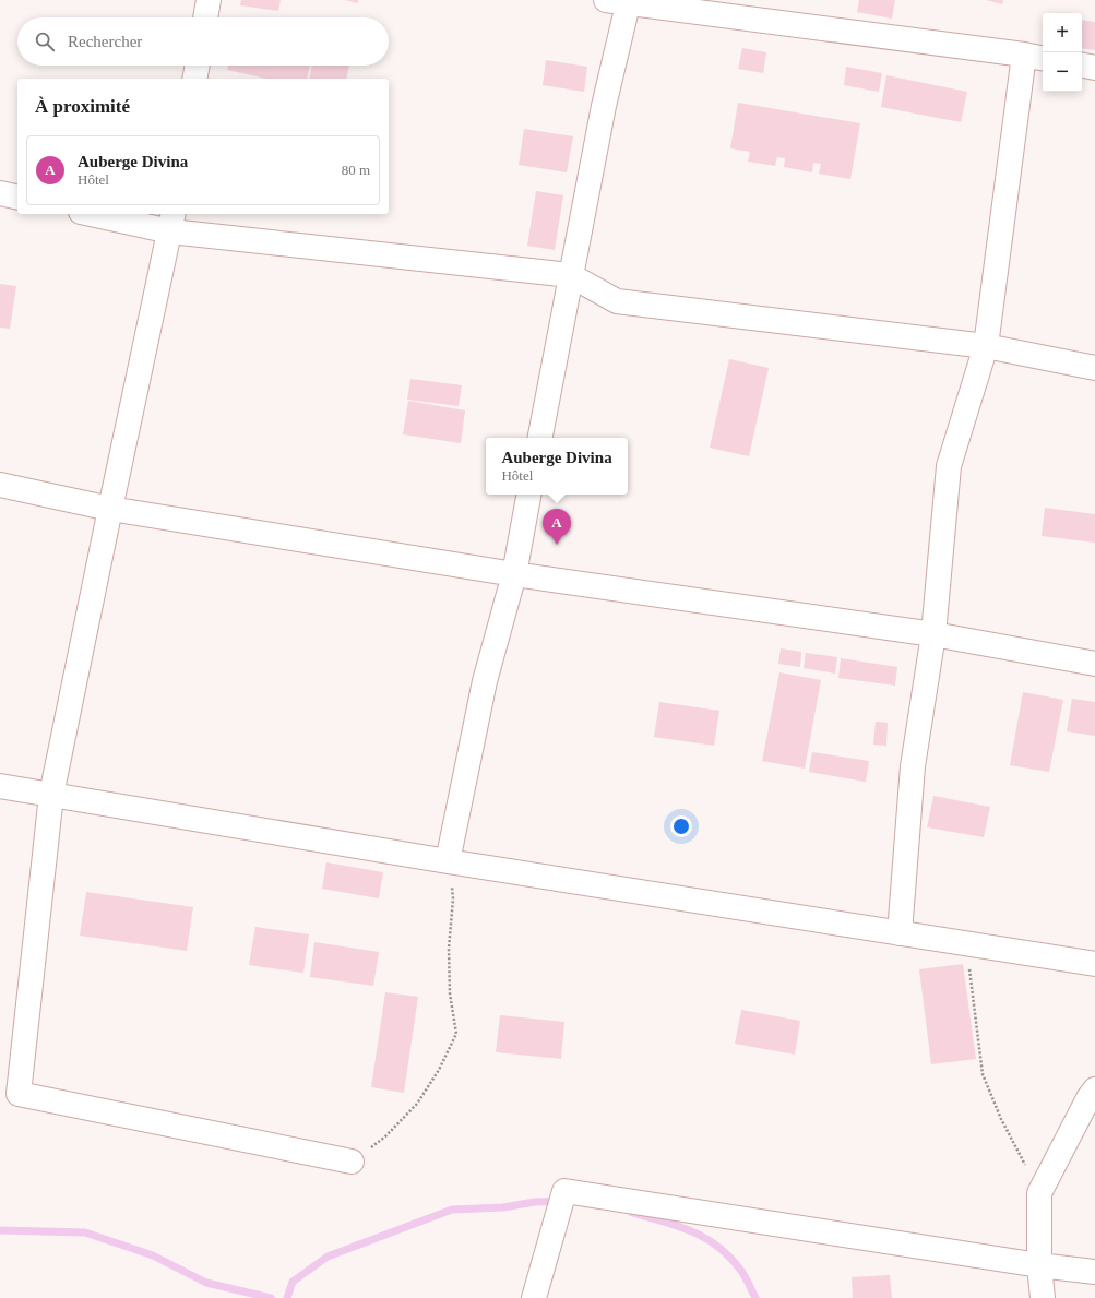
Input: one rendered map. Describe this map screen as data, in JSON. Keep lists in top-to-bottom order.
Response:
{
  "page": {
    "map_buttons": ["+", "−"],
    "search": "Rechercher",
    "heading": "À proximité",
    "list": [
      {
        "mark": "A",
        "name": "Auberge Divina",
        "note": "Hôtel",
        "value": "80 m"
      }
    ],
    "popup": ["Auberge Divina", "Hôtel"],
    "pins": "A"
  }
}
